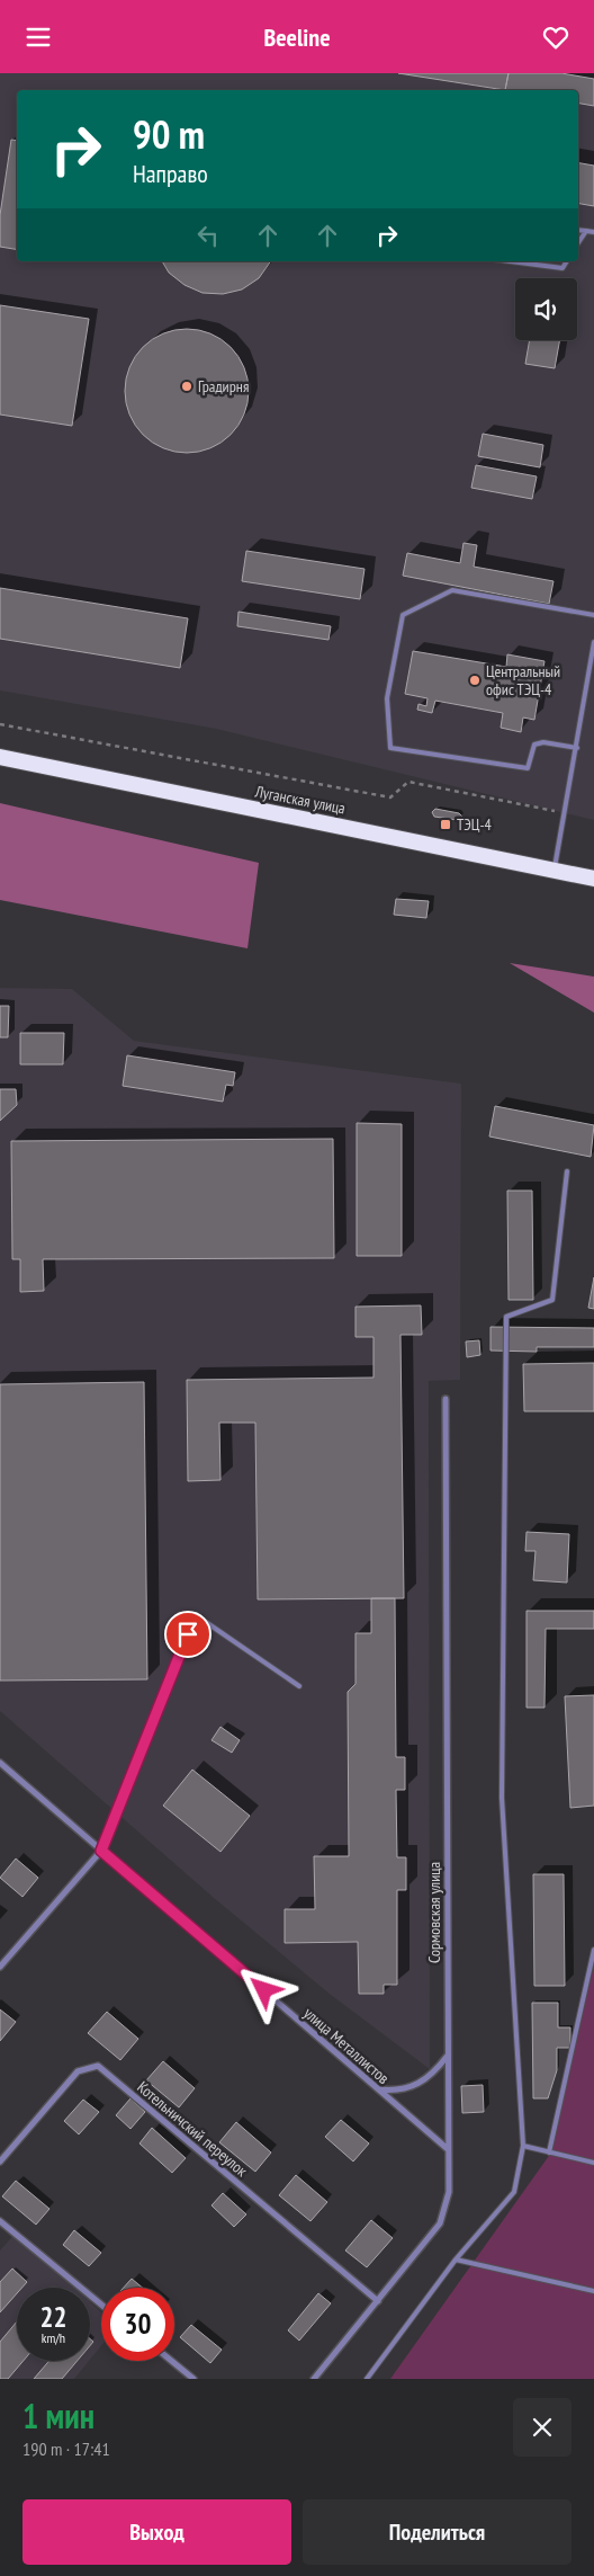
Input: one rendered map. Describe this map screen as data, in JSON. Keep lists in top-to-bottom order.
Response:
{
  "streets": {
    "highway": ["Луганская улица"],
    "street": ["Сормовская улица", "улица Металлистов", "Котельничский переулок"]
  },
  "crossings": [
    ["Сормовская улица", "улица Металлистов"],
    ["Сормовская улица", "Котельничский переулок"]
  ],
  "places": {
    "other": ["Градирня", "Центральный офис ТЭЦ-4"],
    "transit": ["ТЭЦ-4"]
  },
  "page": {
    "header": "Beeline",
    "turn": ["90 m", "Направо"],
    "speed": "22 km/h",
    "limit": "30",
    "heading": ["1 мин", "190 m · 17:41"],
    "buttons": ["Выход", "Поделиться"]
  }
}
